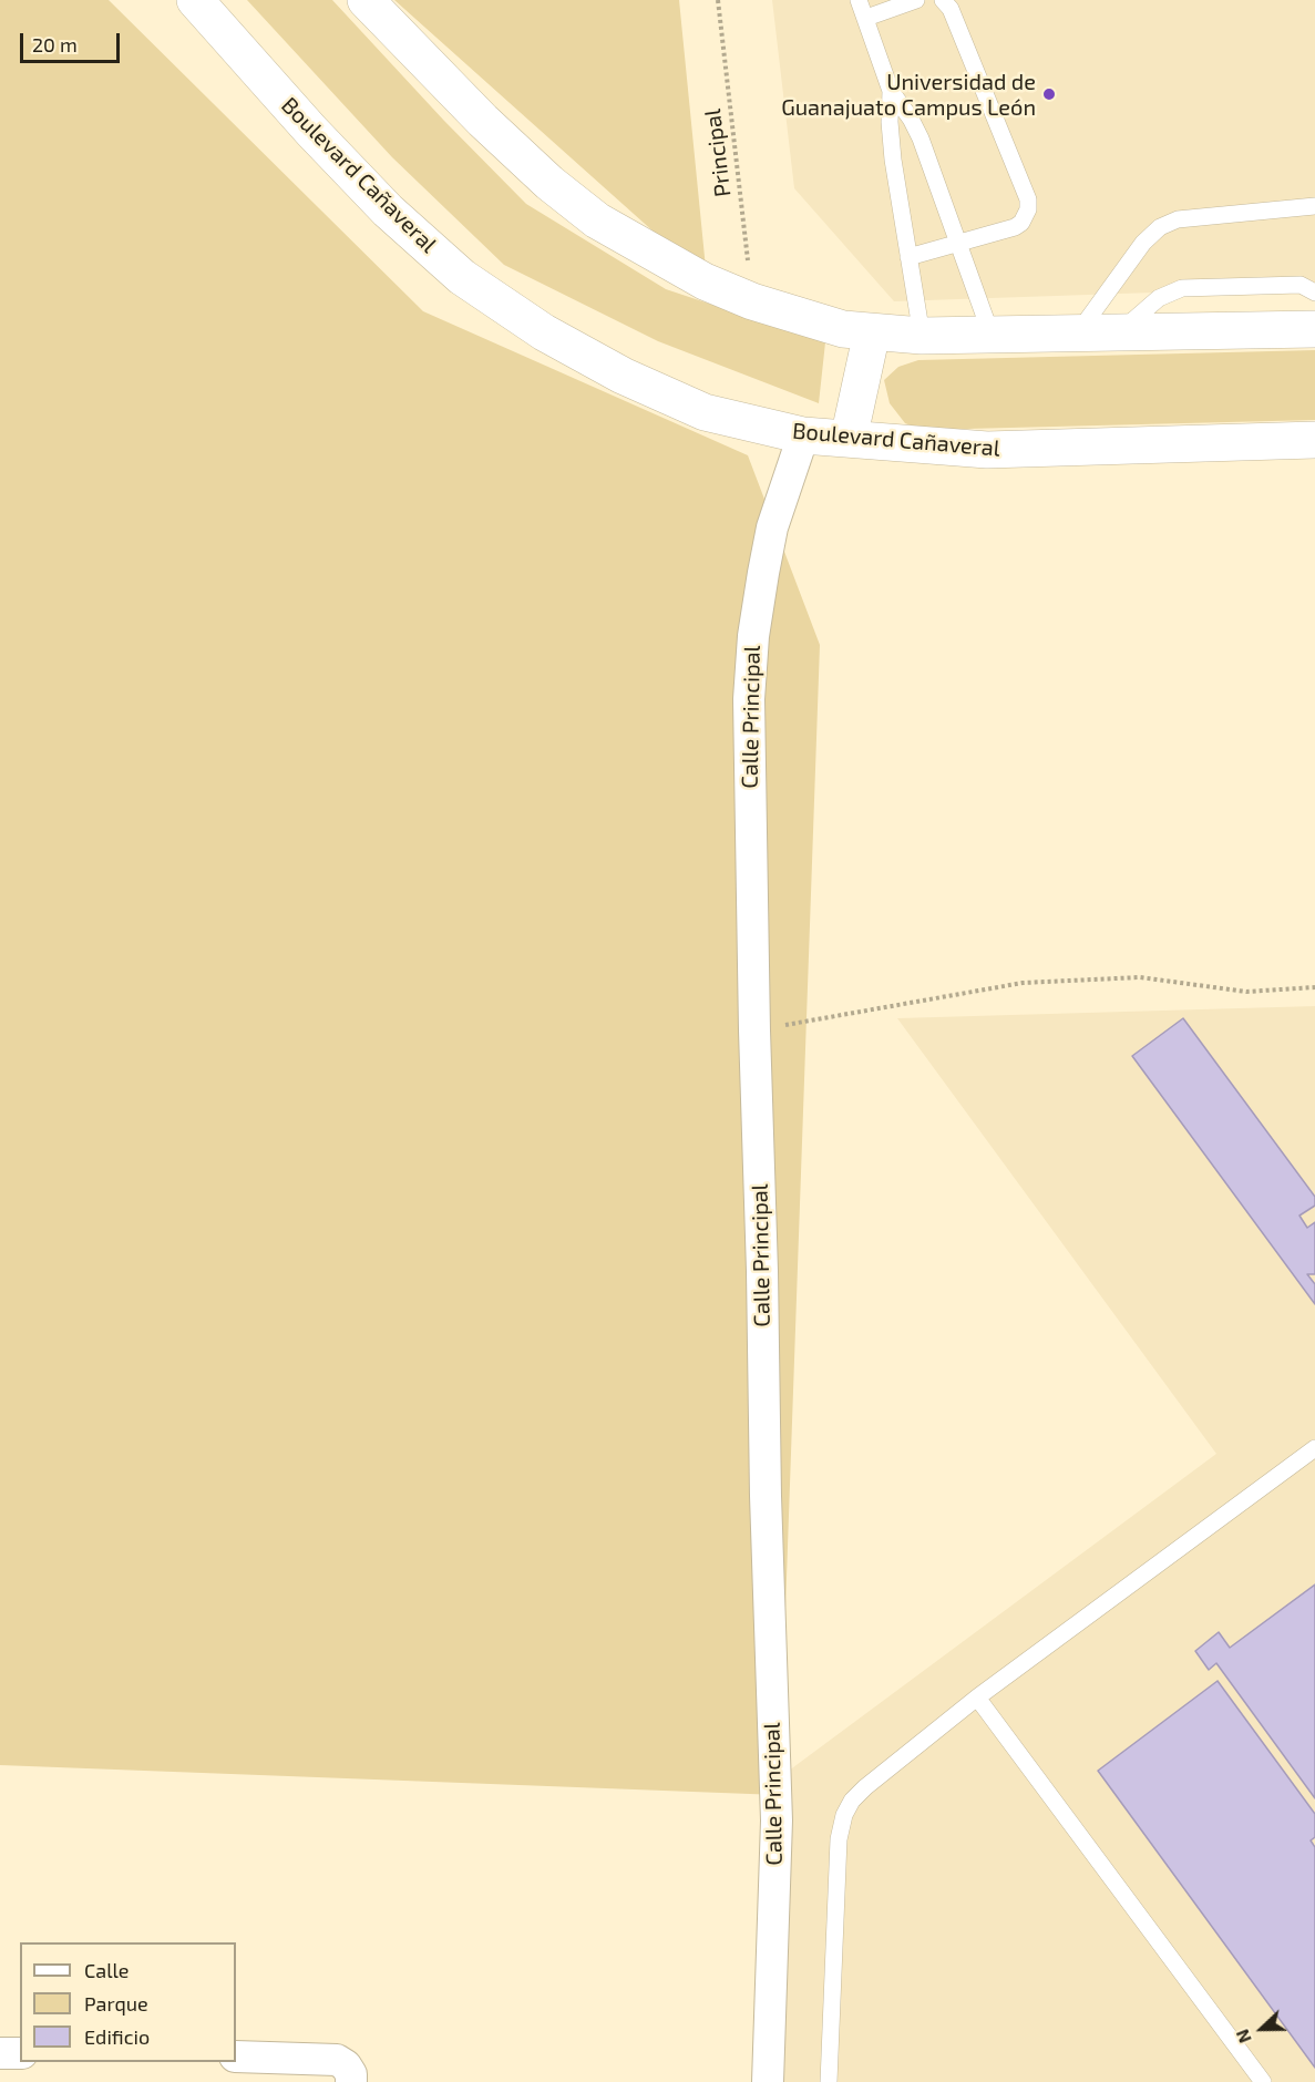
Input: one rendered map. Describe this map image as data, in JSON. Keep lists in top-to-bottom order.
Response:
{
  "streets": {
    "street": ["Boulevard Cañaveral", "Calle Principal"],
    "path": ["Principal"]
  },
  "crossings": [
    ["Boulevard Cañaveral", "Calle Principal"]
  ],
  "places": ["Universidad de Guanajuato Campus León"],
  "legend": ["Calle", "Parque", "Edificio"],
  "scale_bar": "20 m",
  "north": "left"
}
